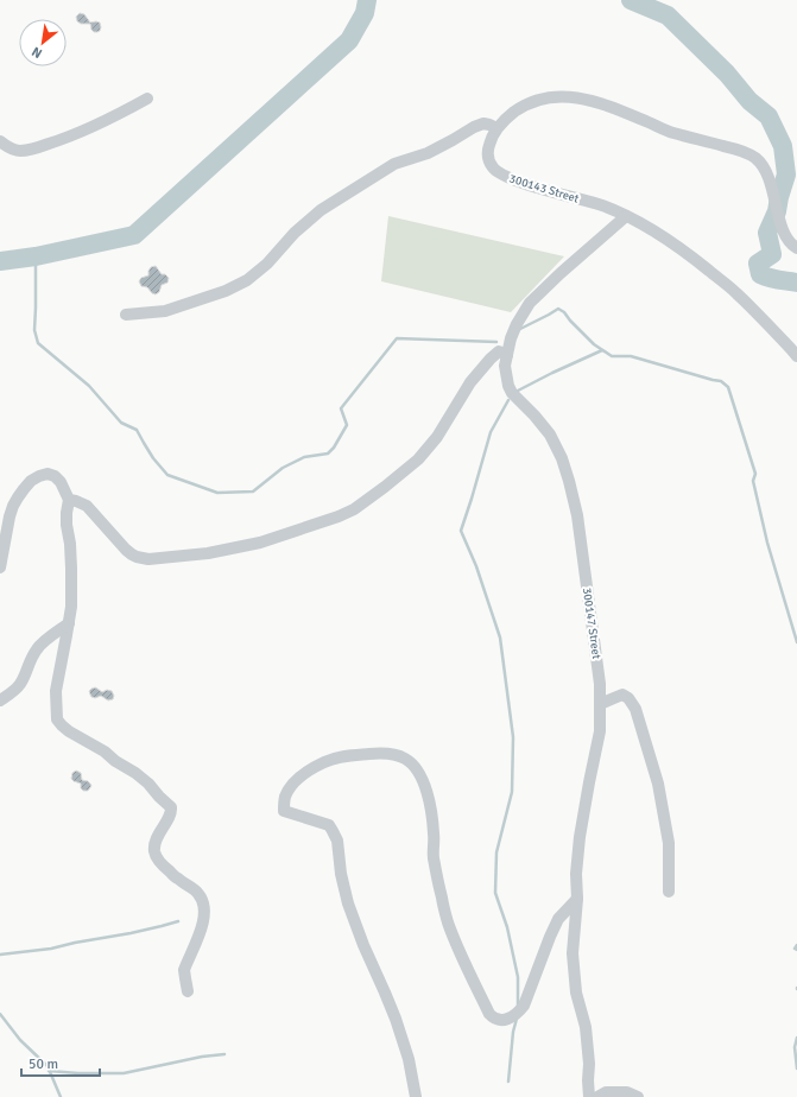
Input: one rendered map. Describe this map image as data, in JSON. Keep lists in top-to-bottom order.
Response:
{
  "streets": {
    "street": ["300143 Street", "300147 Street"]
  },
  "crossings": [
    ["300143 Street", "300147 Street"]
  ],
  "scale_bar": "50 m",
  "north": "bottom left"
}
